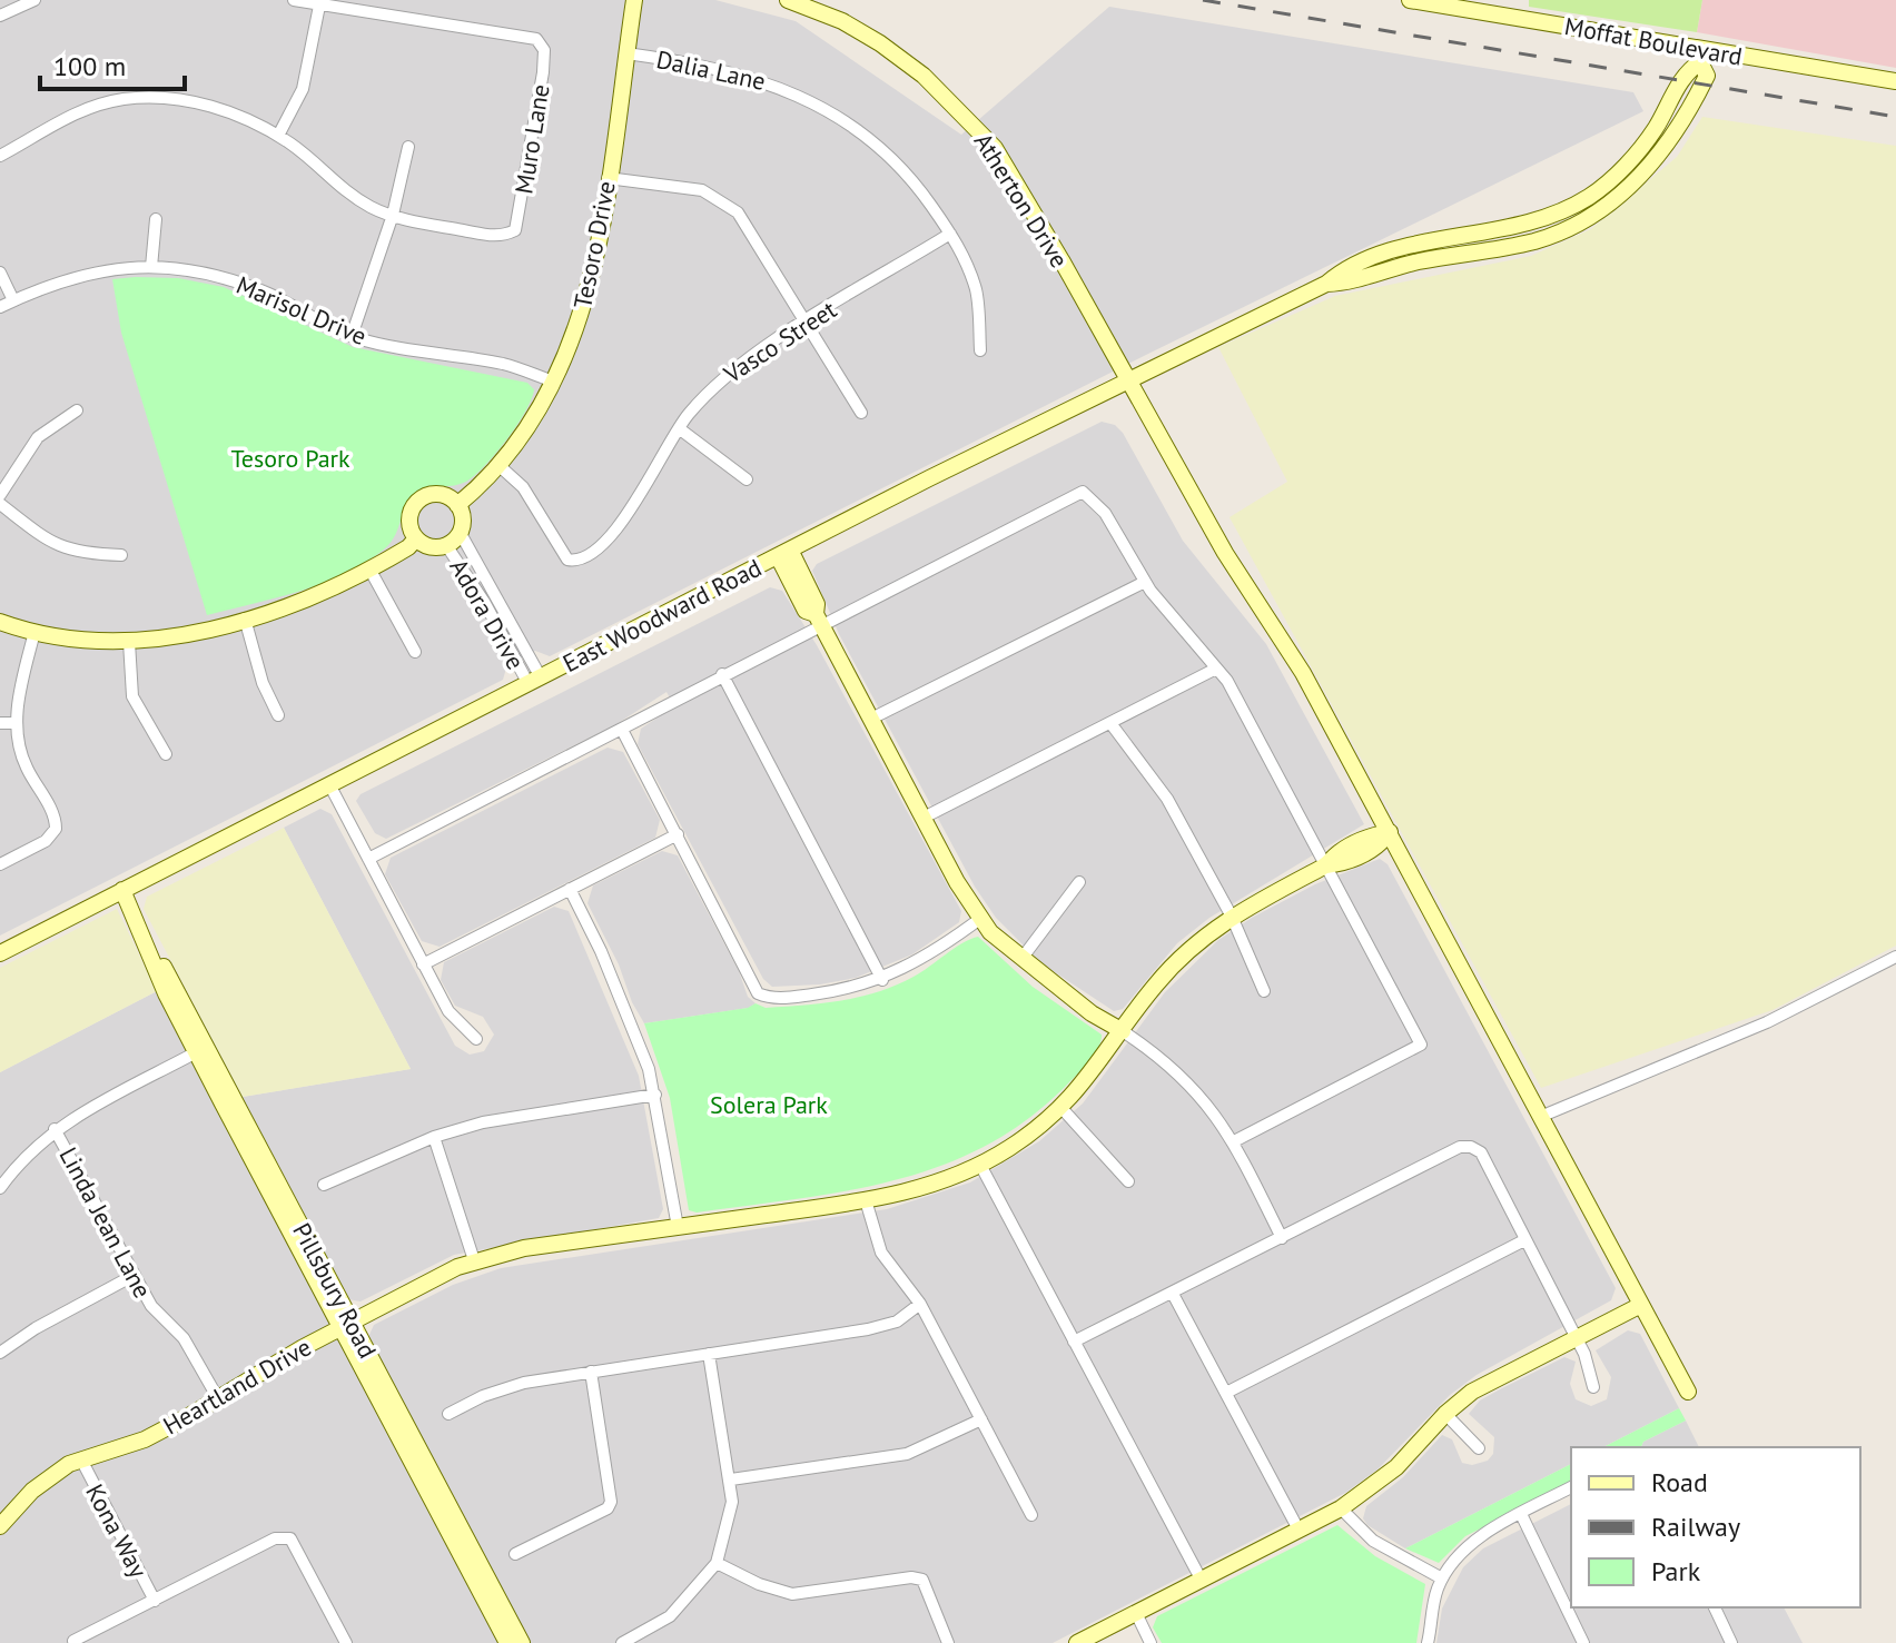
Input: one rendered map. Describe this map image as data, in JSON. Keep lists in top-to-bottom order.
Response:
{
  "streets": {
    "street": [
      "Moffat Boulevard",
      "Dalia Lane",
      "Muro Lane",
      "Atherton Drive",
      "Tesoro Drive",
      "Marisol Drive",
      "Vasco Street",
      "Adora Drive",
      "East Woodward Road",
      "Linda Jean Lane",
      "Pillsbury Road",
      "Heartland Drive",
      "Kona Way"
    ]
  },
  "crossings": [
    ["Moffat Boulevard", "East Woodward Road"],
    ["Dalia Lane", "Tesoro Drive"],
    ["Dalia Lane", "Vasco Street"],
    ["Atherton Drive", "East Woodward Road"],
    ["Atherton Drive", "Heartland Drive"],
    ["Tesoro Drive", "Marisol Drive"],
    ["Tesoro Drive", "Vasco Street"],
    ["Tesoro Drive", "Adora Drive"],
    ["Adora Drive", "East Woodward Road"],
    ["East Woodward Road", "Pillsbury Road"],
    ["Linda Jean Lane", "Heartland Drive"],
    ["Pillsbury Road", "Heartland Drive"],
    ["Heartland Drive", "Kona Way"]
  ],
  "parks": ["Tesoro Park", "Solera Park"],
  "legend": ["Road", "Railway", "Park"],
  "scale_bar": "100 m"
}
